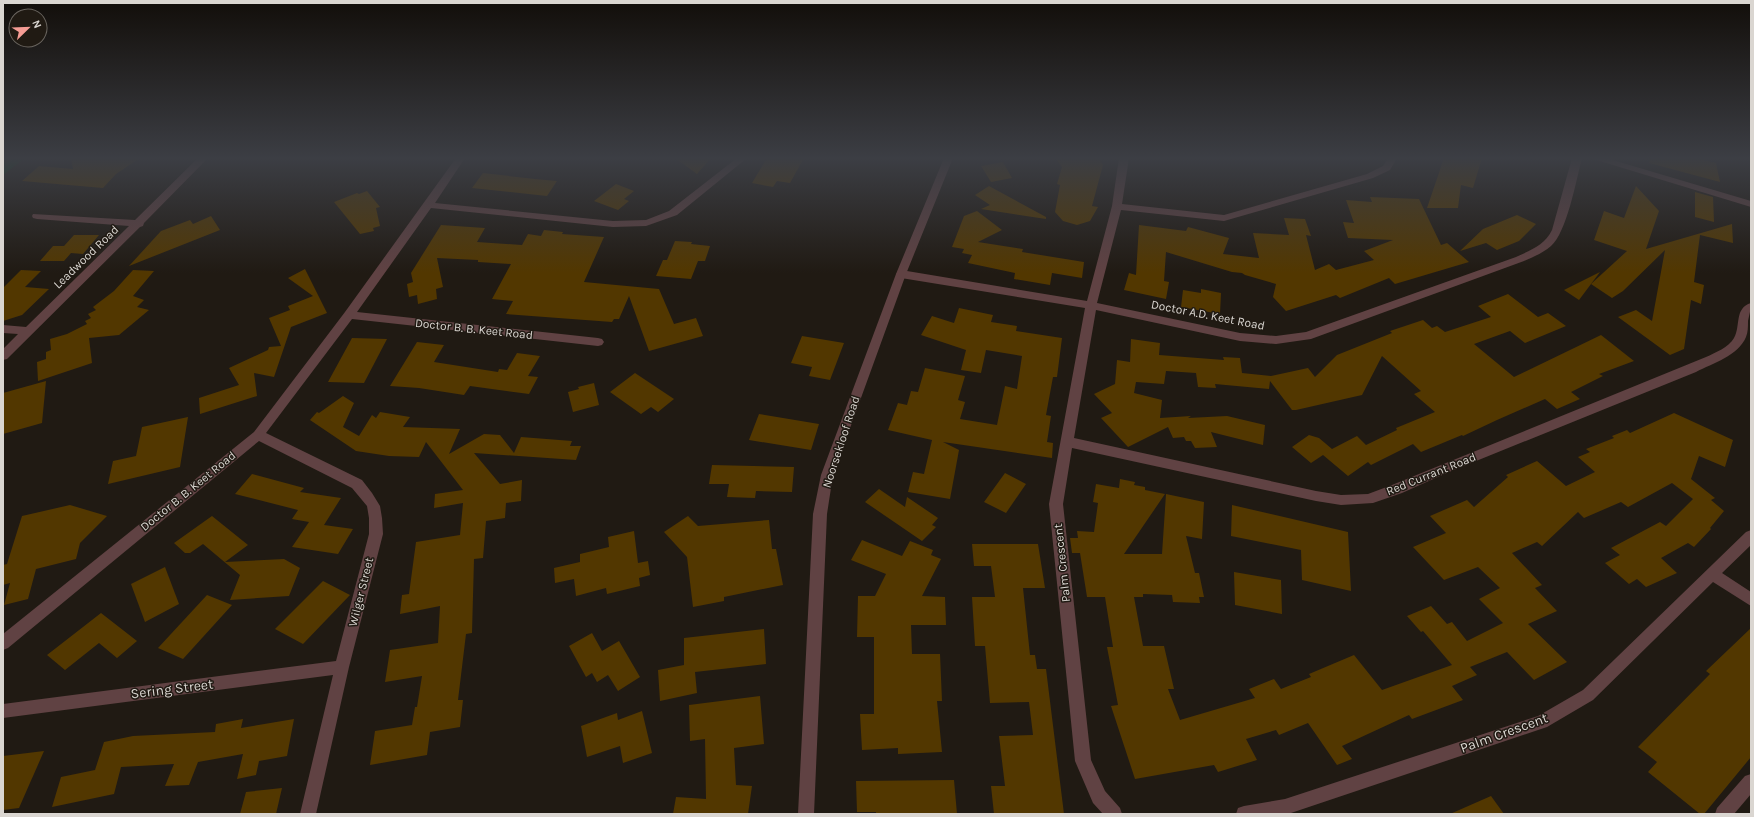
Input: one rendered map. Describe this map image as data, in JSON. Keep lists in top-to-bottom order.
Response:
{
  "streets": {
    "street": [
      "Leadwood Road",
      "Doctor A.D. Keet Road",
      "Doctor B. B. Keet Road",
      "Noorsekloof Road",
      "Red Currant Road",
      "Palm Crescent",
      "Wilger Street",
      "Sering Street"
    ]
  },
  "crossings": [
    ["Doctor A.D. Keet Road", "Noorsekloof Road"],
    ["Doctor A.D. Keet Road", "Palm Crescent"],
    ["Doctor B. B. Keet Road", "Wilger Street"],
    ["Red Currant Road", "Palm Crescent"],
    ["Wilger Street", "Sering Street"]
  ],
  "north": "top right"
}
